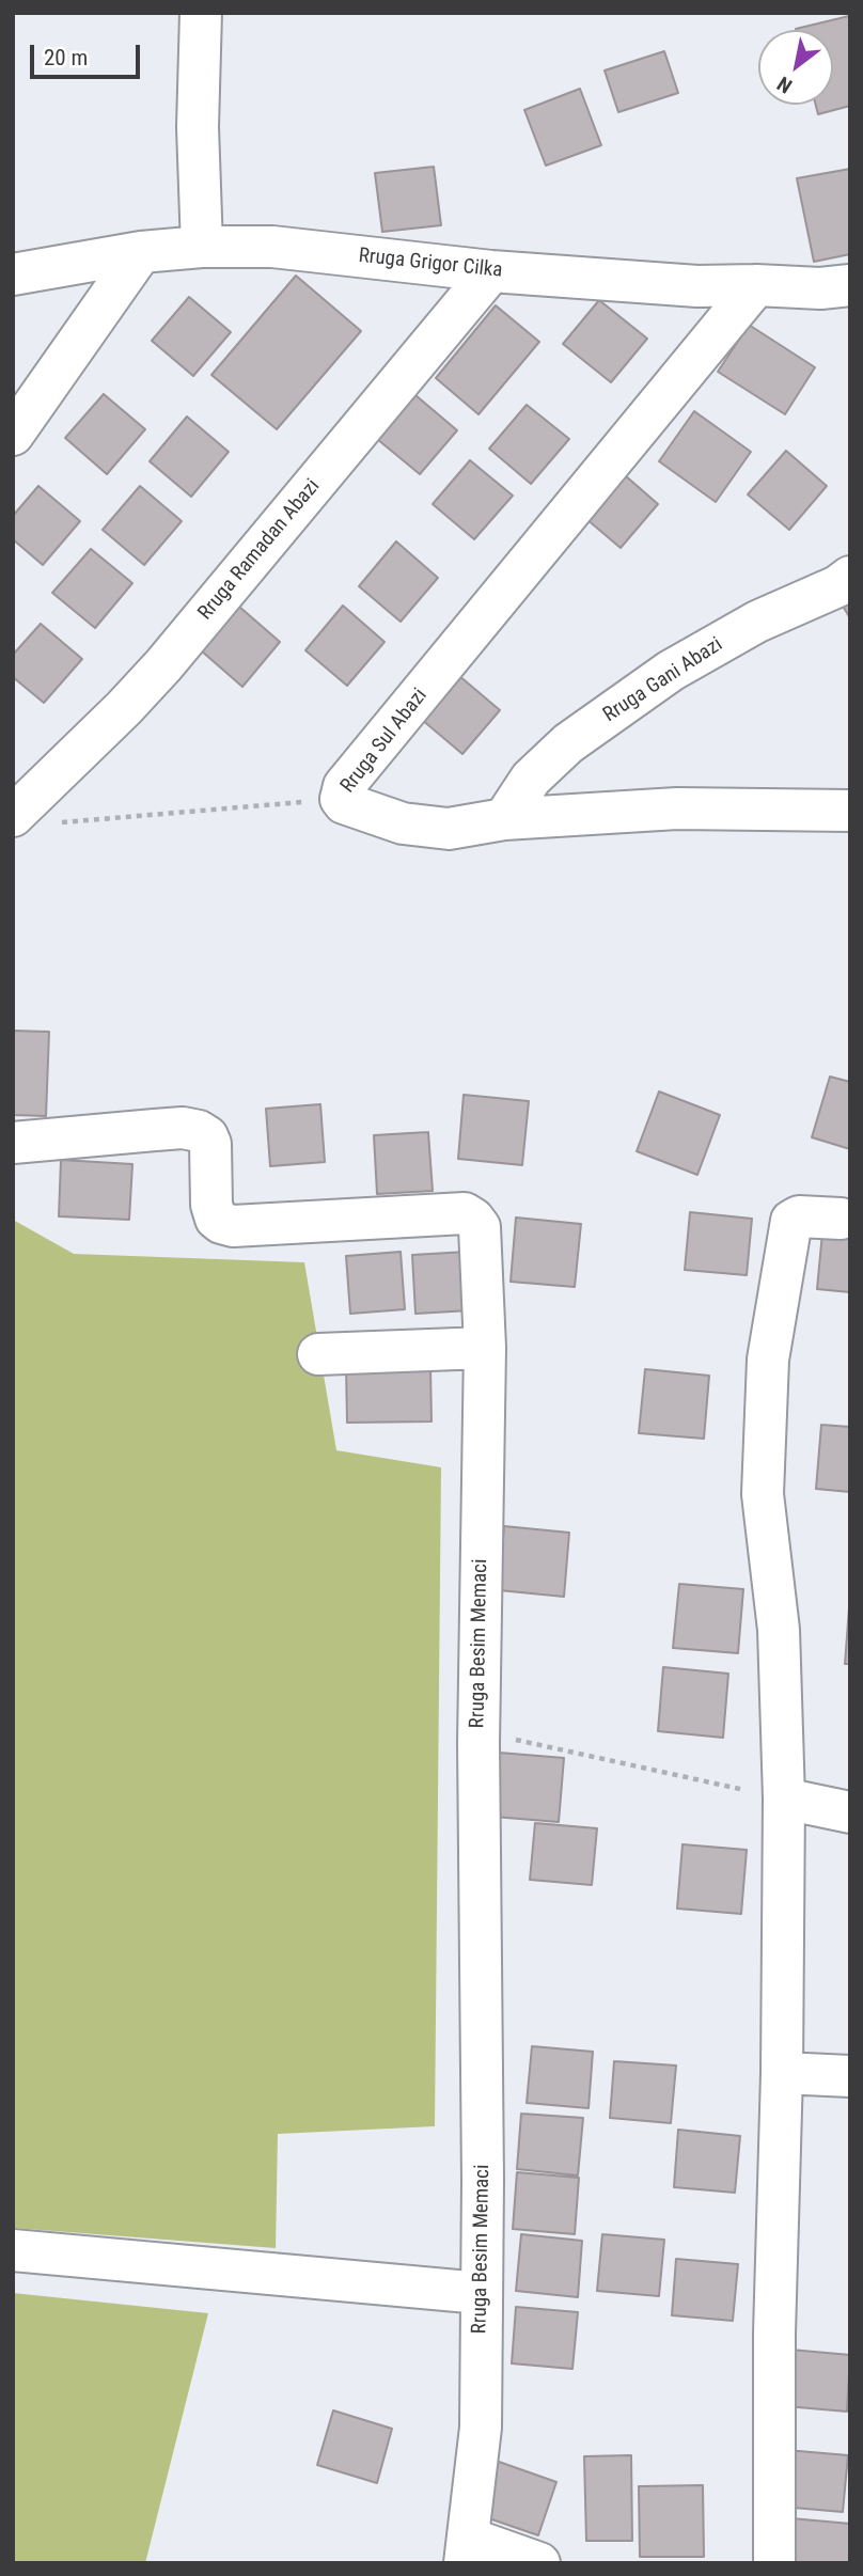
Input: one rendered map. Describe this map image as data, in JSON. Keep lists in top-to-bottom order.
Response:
{
  "streets": {
    "street": [
      "Rruga Grigor Cilka",
      "Rruga Ramadan Abazi",
      "Rruga Gani Abazi",
      "Rruga Sul Abazi",
      "Rruga Besim Memaci"
    ]
  },
  "crossings": [
    ["Rruga Grigor Cilka", "Rruga Ramadan Abazi"],
    ["Rruga Grigor Cilka", "Rruga Sul Abazi"],
    ["Rruga Gani Abazi", "Rruga Sul Abazi"]
  ],
  "scale_bar": "20 m",
  "north": "bottom left"
}
